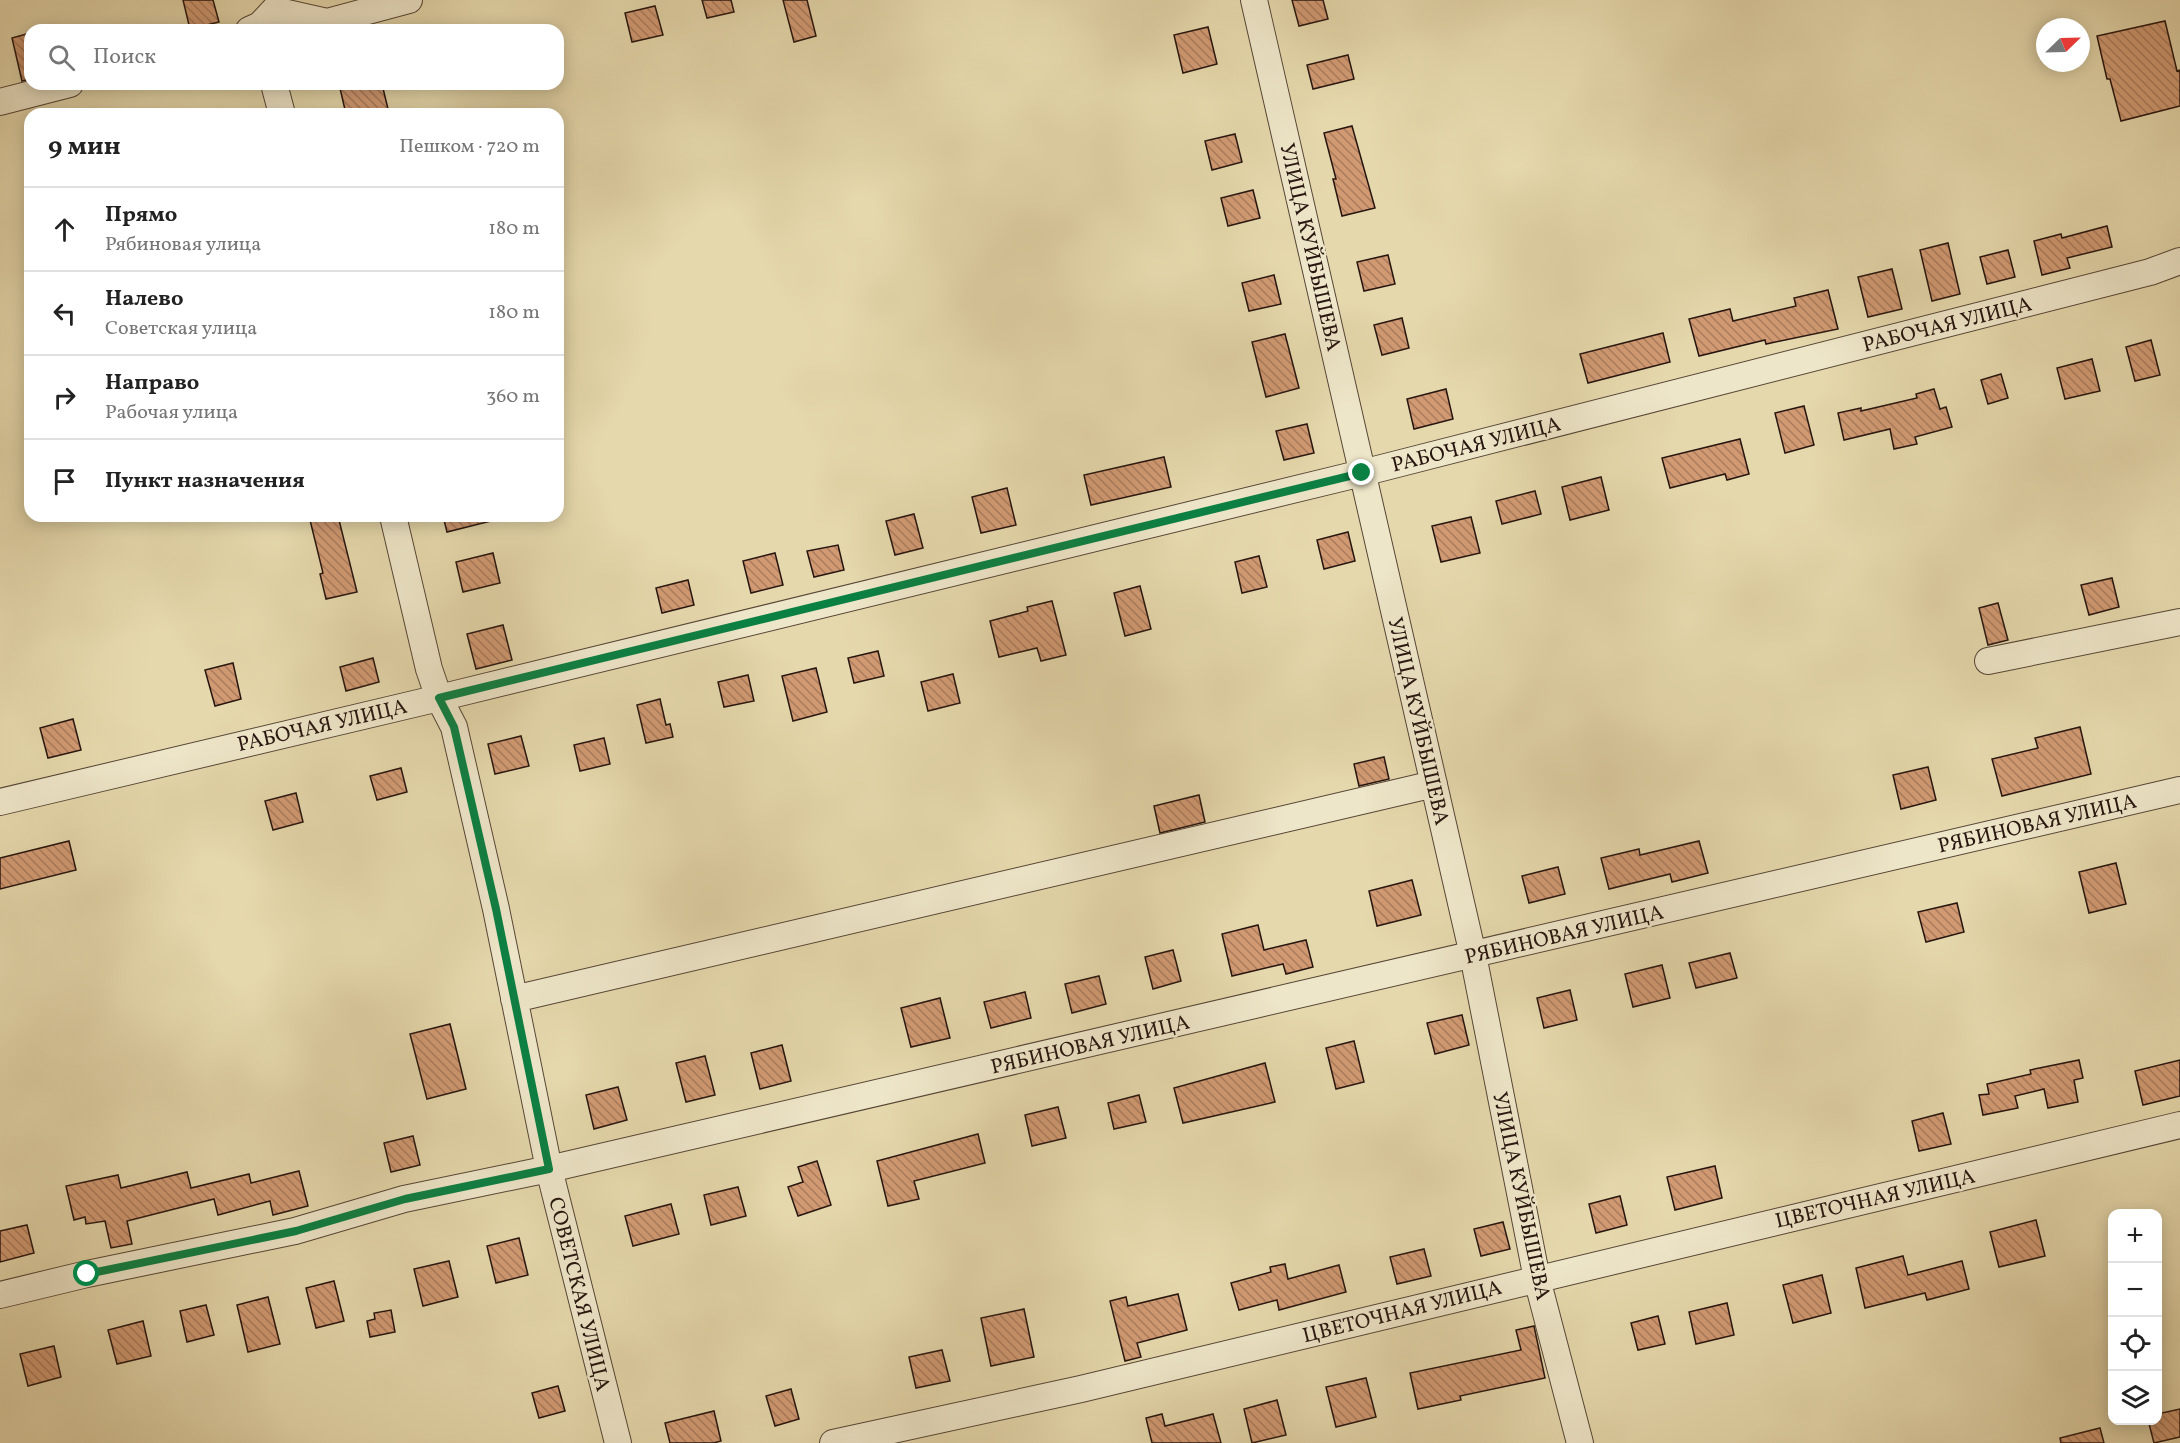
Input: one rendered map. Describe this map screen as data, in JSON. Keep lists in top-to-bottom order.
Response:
{
  "streets": {
    "street": [
      "УЛИЦА КУЙБЫШЕВА",
      "РАБОЧАЯ УЛИЦА",
      "РЯБИНОВАЯ УЛИЦА",
      "ЦВЕТОЧНАЯ УЛИЦА",
      "СОВЕТСКАЯ УЛИЦА"
    ]
  },
  "crossings": [
    ["УЛИЦА КУЙБЫШЕВА", "РАБОЧАЯ УЛИЦА"],
    ["УЛИЦА КУЙБЫШЕВА", "РЯБИНОВАЯ УЛИЦА"],
    ["УЛИЦА КУЙБЫШЕВА", "ЦВЕТОЧНАЯ УЛИЦА"],
    ["РАБОЧАЯ УЛИЦА", "СОВЕТСКАЯ УЛИЦА"],
    ["РЯБИНОВАЯ УЛИЦА", "СОВЕТСКАЯ УЛИЦА"]
  ],
  "north": "top right",
  "page": {
    "search": "Поиск",
    "heading": ["9 мин", "Пешком · 720 m"],
    "list": [
      ["Прямо", "Рябиновая улица", "180 m"],
      ["Налево", "Советская улица", "180 m"],
      ["Направо", "Рабочая улица", "360 m"],
      "Пункт назначения"
    ],
    "map_buttons": ["+", "−"]
  }
}
